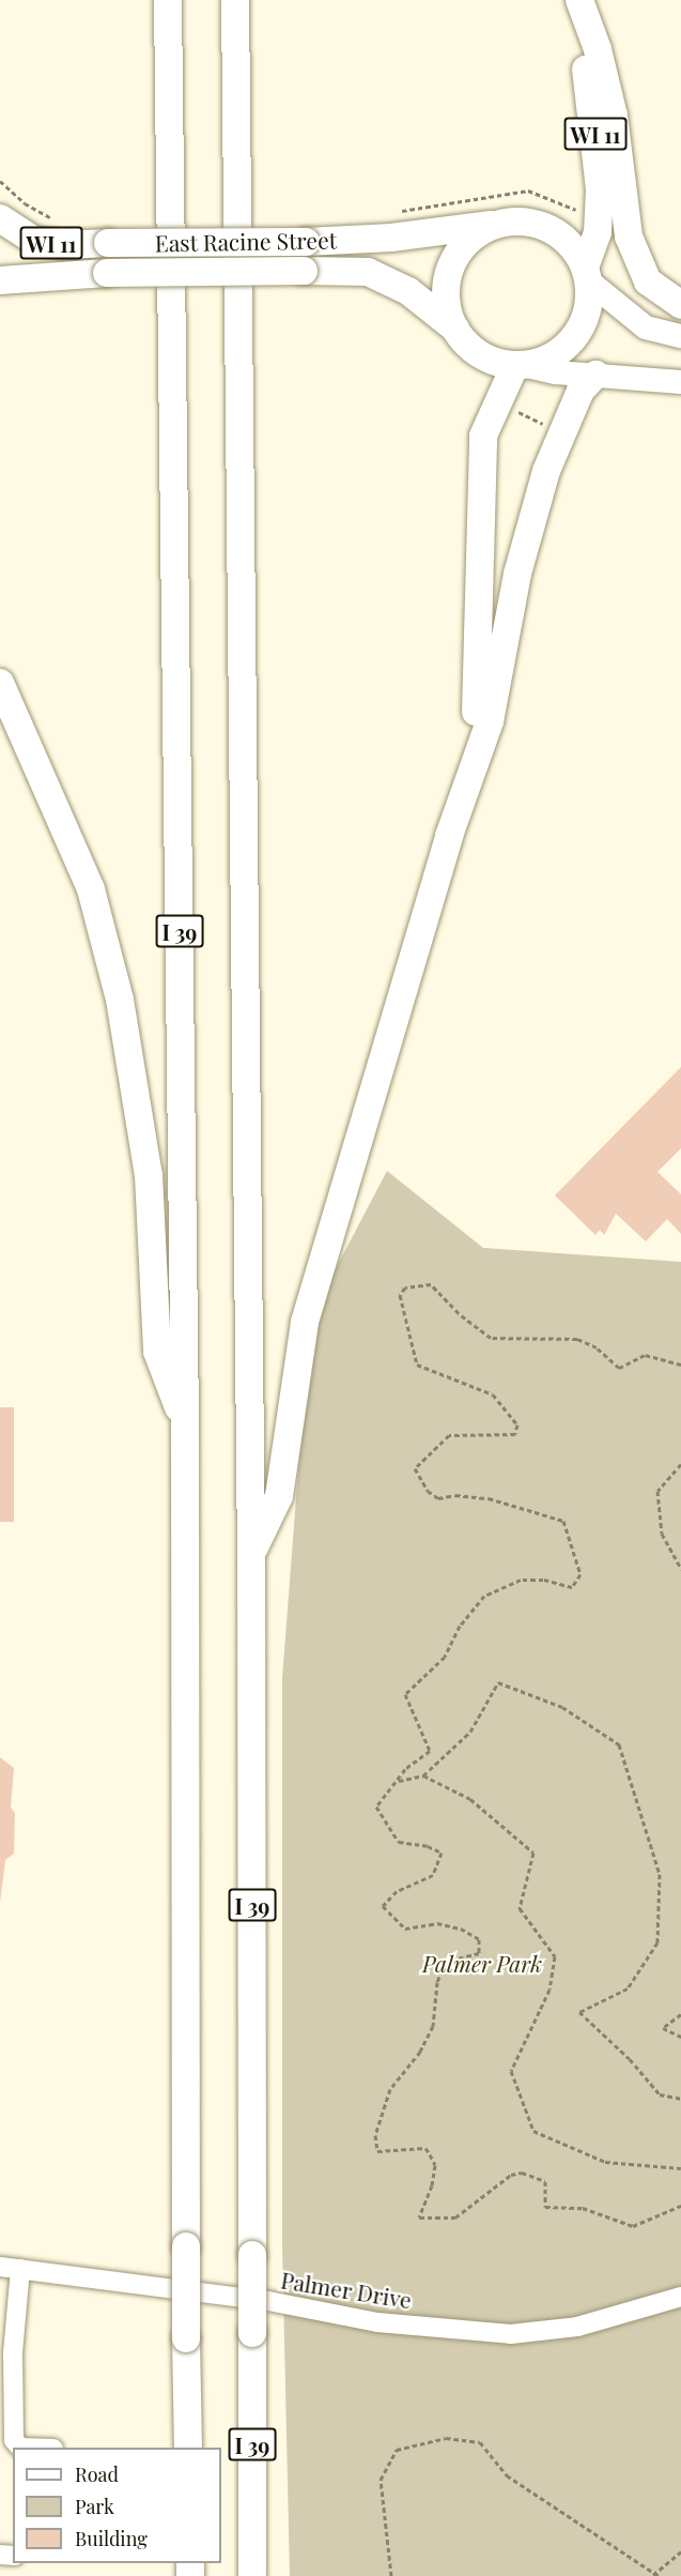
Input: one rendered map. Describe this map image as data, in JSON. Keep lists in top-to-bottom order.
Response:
{
  "streets": {
    "highway": ["WI 11", "East Racine Street", "I 39"],
    "street": ["Palmer Drive"]
  },
  "crossings": [
    ["WI 11", "East Racine Street"]
  ],
  "parks": ["Palmer Park"],
  "legend": ["Road", "Park", "Building"]
}
